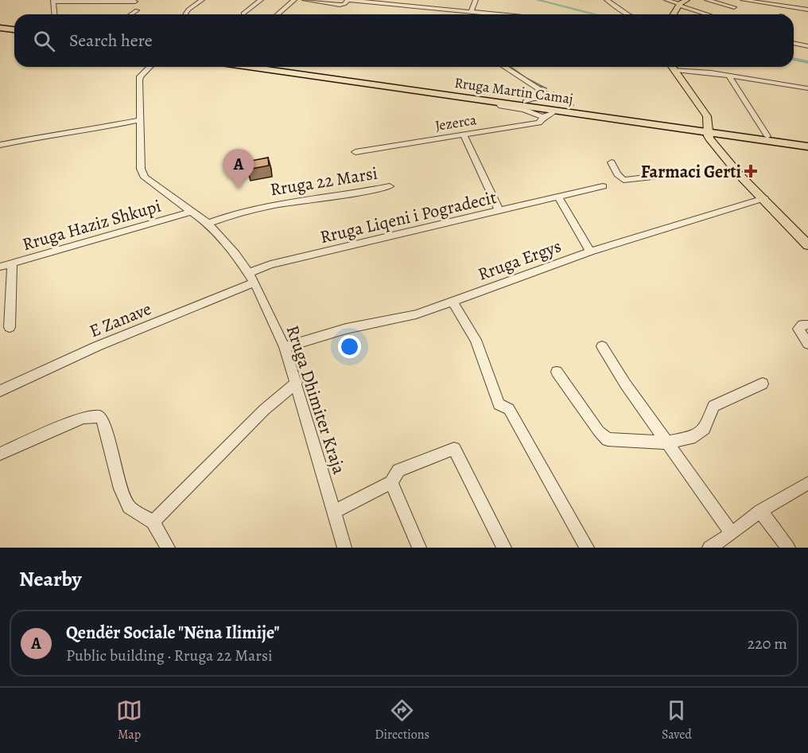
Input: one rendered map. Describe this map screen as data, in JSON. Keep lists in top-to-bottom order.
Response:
{
  "streets": {
    "highway": ["Rruga Martin Camaj"],
    "street": [
      "Jezerca",
      "Rruga 22 Marsi",
      "Rruga Liqeni i Pogradecit",
      "Rruga Haziz Shkupi",
      "Rruga Ergys",
      "E Zanave",
      "Rruga Dhimiter Kraja"
    ]
  },
  "crossings": [
    ["Rruga Martin Camaj", "Jezerca"],
    ["Rruga 22 Marsi", "Rruga Dhimiter Kraja"],
    ["Rruga Liqeni i Pogradecit", "E Zanave"],
    ["Rruga Liqeni i Pogradecit", "Rruga Dhimiter Kraja"],
    ["Rruga Haziz Shkupi", "Rruga Dhimiter Kraja"],
    ["Rruga Ergys", "Rruga Dhimiter Kraja"],
    ["E Zanave", "Rruga Dhimiter Kraja"]
  ],
  "places": {
    "health": ["Farmaci Gerti"]
  },
  "page": {
    "search": "Search here",
    "pins": "A",
    "heading": "Nearby",
    "list": [
      {
        "mark": "A",
        "name": "Qendër Sociale \"Nëna Ilimije\"",
        "note": "Public building · Rruga 22 Marsi",
        "value": "220 m"
      }
    ],
    "nav": ["Map", "Directions", "Saved"]
  }
}
